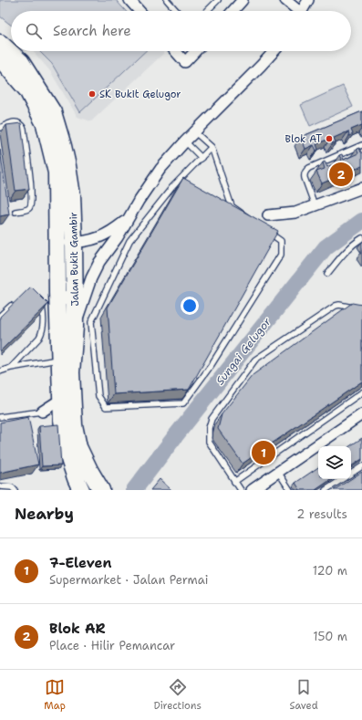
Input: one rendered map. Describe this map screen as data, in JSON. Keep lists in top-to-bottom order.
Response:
{
  "streets": {
    "main road": ["Jalan Bukit Gambir"]
  },
  "water": ["Sungai Gelugor"],
  "places": ["SK Bukit Gelugor", "Blok AT"],
  "page": {
    "search": "Search here",
    "pins": ["2", "1"],
    "heading": ["Nearby", "2 results"],
    "list": [
      {
        "mark": "1",
        "name": "7-Eleven",
        "note": "Supermarket · Jalan Permai",
        "value": "120 m"
      },
      {
        "mark": "2",
        "name": "Blok AR",
        "note": "Place · Hilir Pemancar",
        "value": "150 m"
      }
    ],
    "nav": ["Map", "Directions", "Saved"]
  }
}
